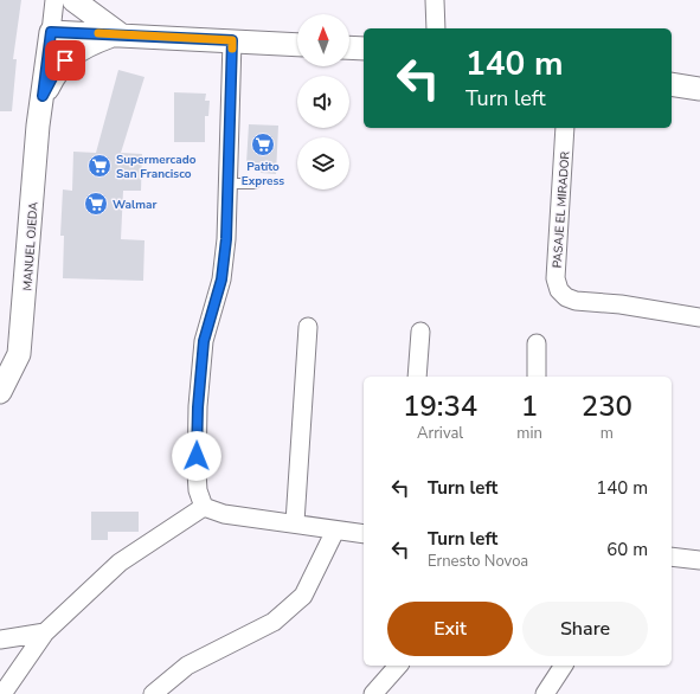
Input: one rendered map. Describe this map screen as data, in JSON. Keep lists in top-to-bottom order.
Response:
{
  "streets": {
    "street": ["PASAJE EL MIRADOR", "MANUEL OJEDA"]
  },
  "places": {
    "supermarket": ["Patito Express", "Supermercado San Francisco", "Walmar"]
  },
  "north": "top",
  "page": {
    "turn": ["140 m", "Turn left"],
    "eta": [
      "19:34",
      "Arrival",
      "1",
      "min",
      "230",
      "m"
    ],
    "list": [
      {
        "name": "Turn left",
        "value": "140 m"
      },
      {
        "name": "Turn left",
        "note": "Ernesto Novoa",
        "value": "60 m"
      }
    ],
    "buttons": ["Exit", "Share"]
  }
}
